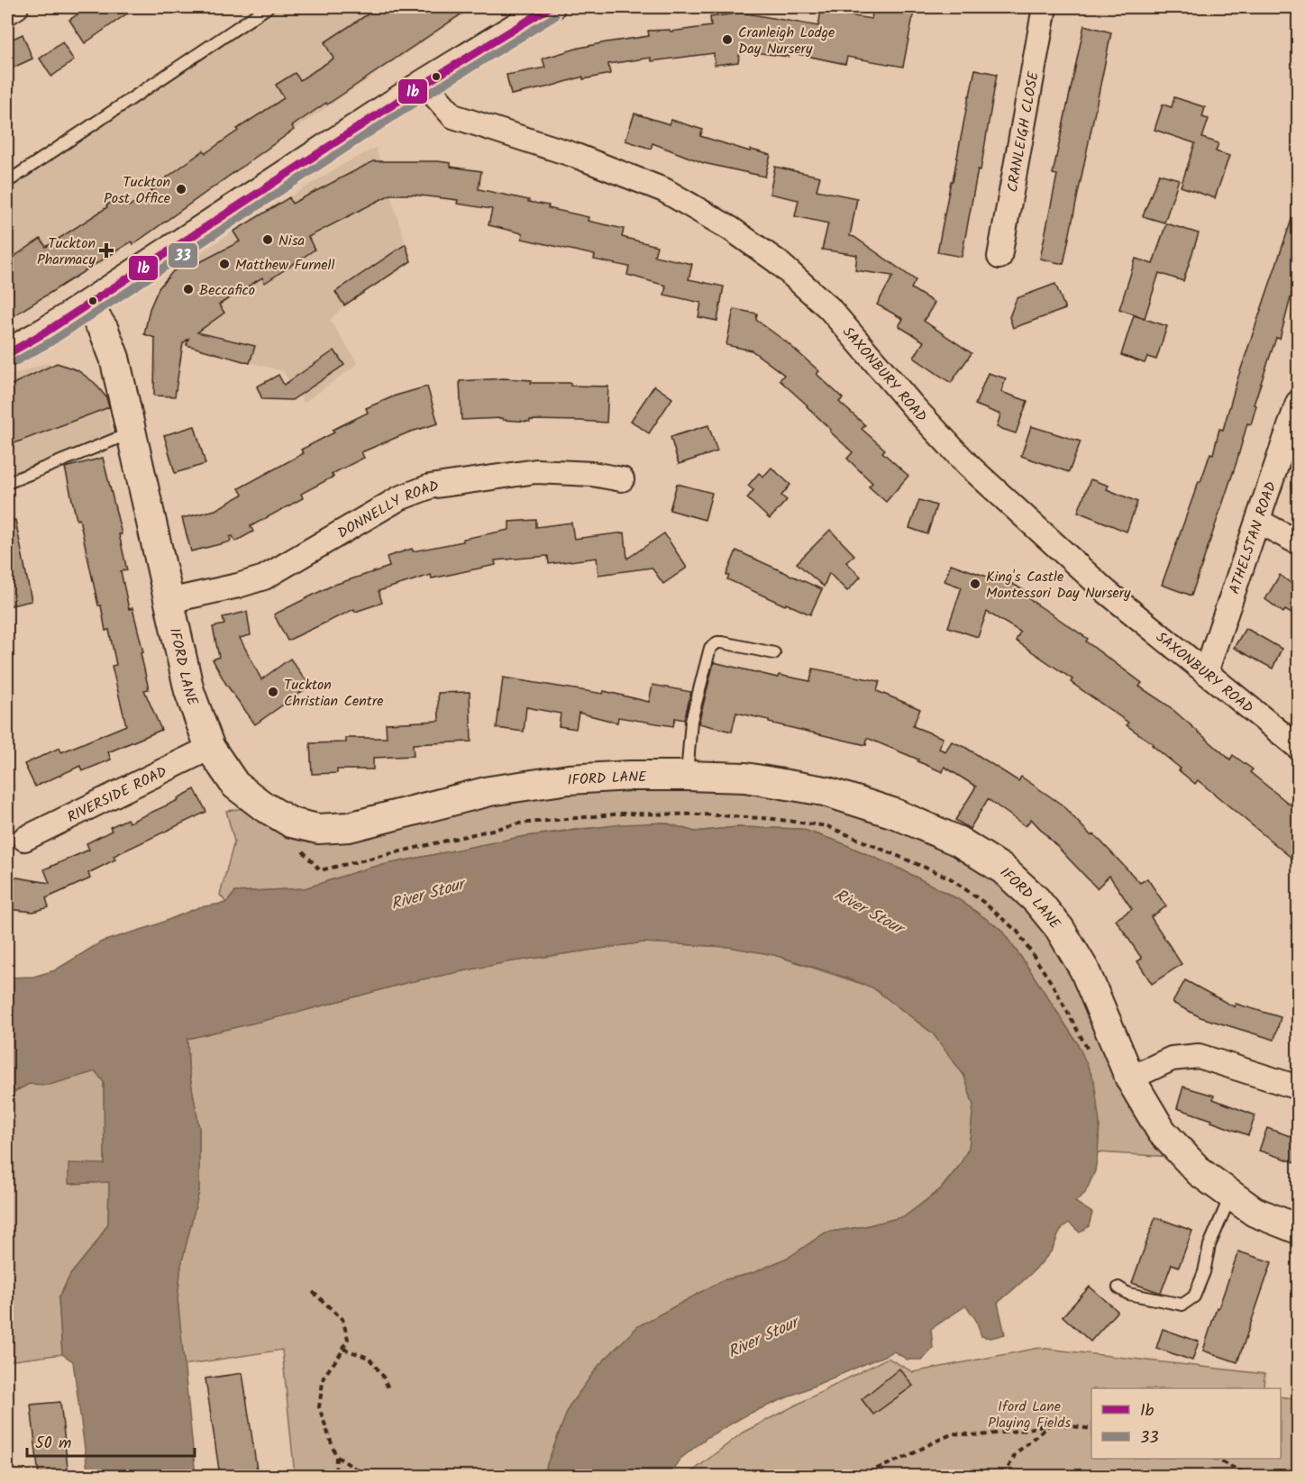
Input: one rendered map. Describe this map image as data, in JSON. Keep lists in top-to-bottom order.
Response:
{
  "streets": {
    "street": [
      "CRANLEIGH CLOSE",
      "SAXONBURY ROAD",
      "DONNELLY ROAD",
      "ATHELSTAN ROAD",
      "IFORD LANE",
      "RIVERSIDE ROAD"
    ]
  },
  "crossings": [
    ["SAXONBURY ROAD", "ATHELSTAN ROAD"],
    ["DONNELLY ROAD", "IFORD LANE"],
    ["IFORD LANE", "RIVERSIDE ROAD"]
  ],
  "water": ["River Stour"],
  "parks": ["Iford Lane Playing Fields"],
  "places": {
    "other": [
      "Cranleigh Lodge Day Nursery",
      "Tuckton Post Office",
      "Nisa",
      "Matthew Furnell",
      "Beccafico",
      "King's Castle Montessori Day Nursery",
      "Tuckton Christian Centre"
    ],
    "health": ["Tuckton Pharmacy"]
  },
  "lines": ["transit line 1b", "transit line 33"],
  "legend": ["1b", "33"],
  "scale_bar": "50 m"
}
